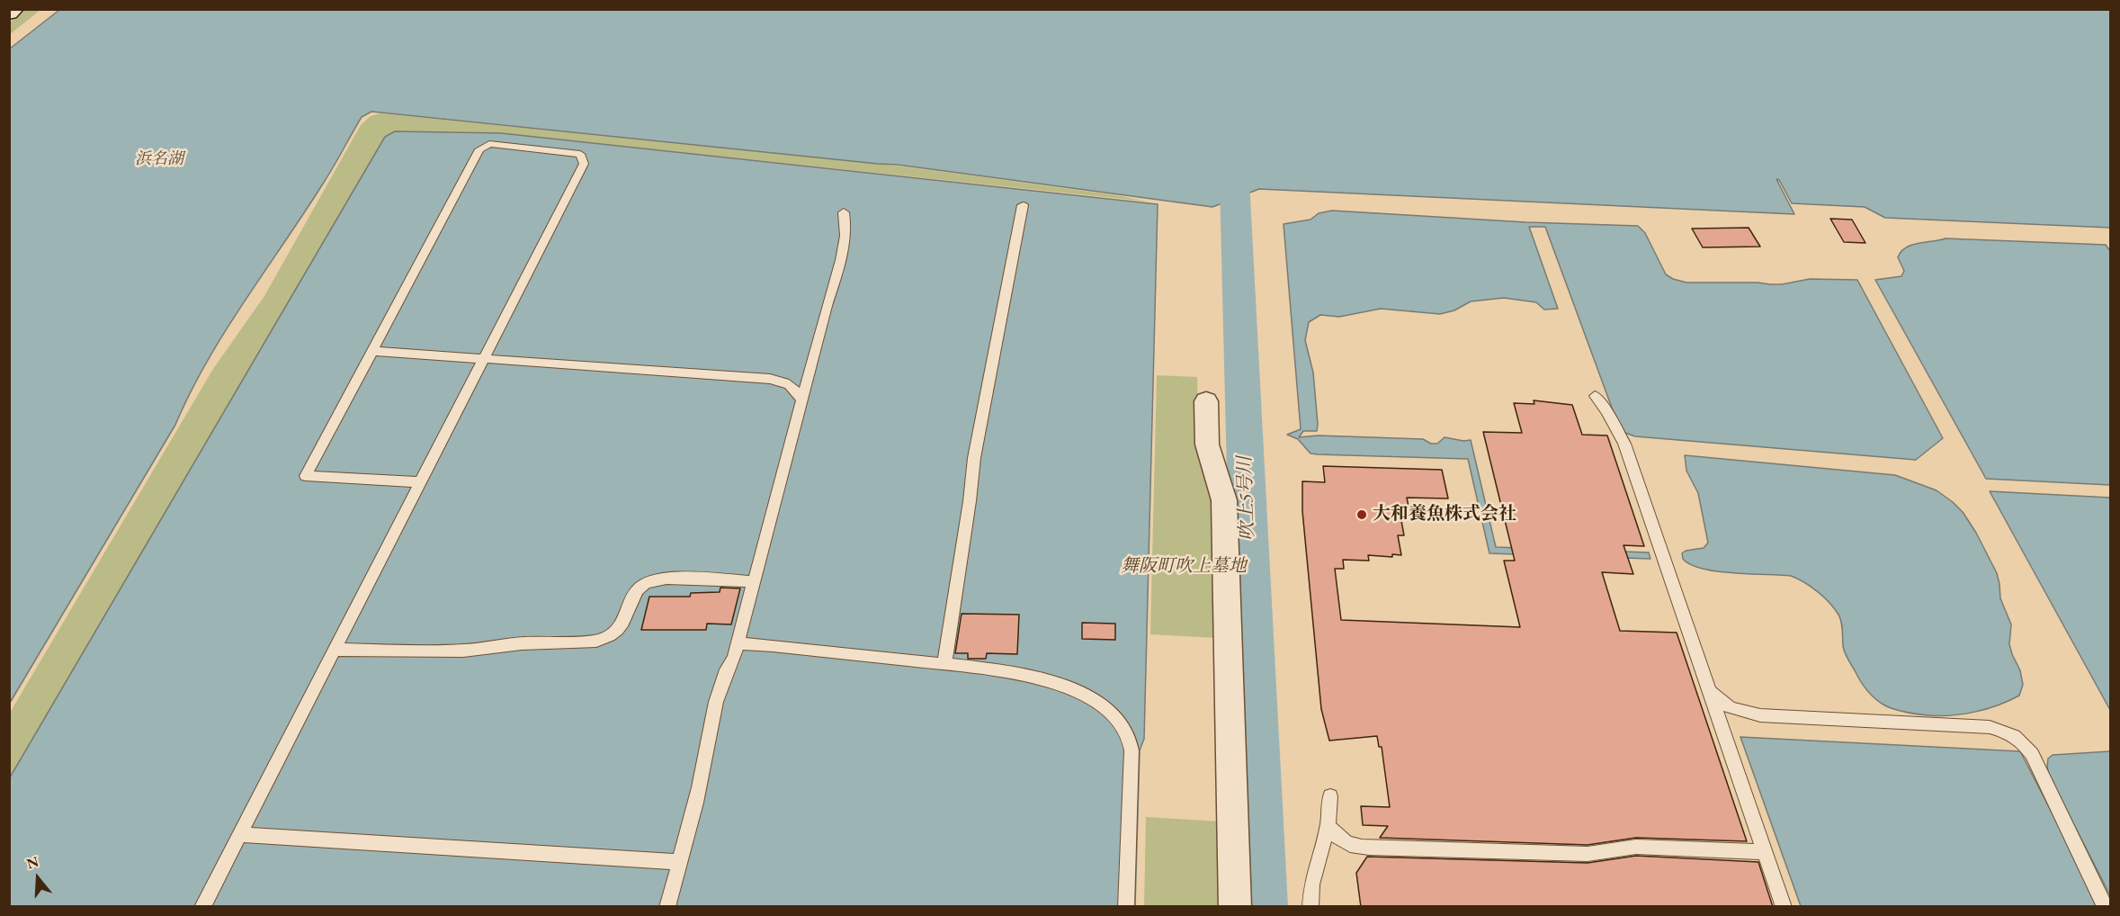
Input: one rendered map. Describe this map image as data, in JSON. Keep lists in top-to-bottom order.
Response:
{
  "water": ["浜名湖", "吹上5号川"],
  "parks": ["舞阪町吹上墓地"],
  "places": ["大和養魚株式会社"],
  "north": "top"
}
